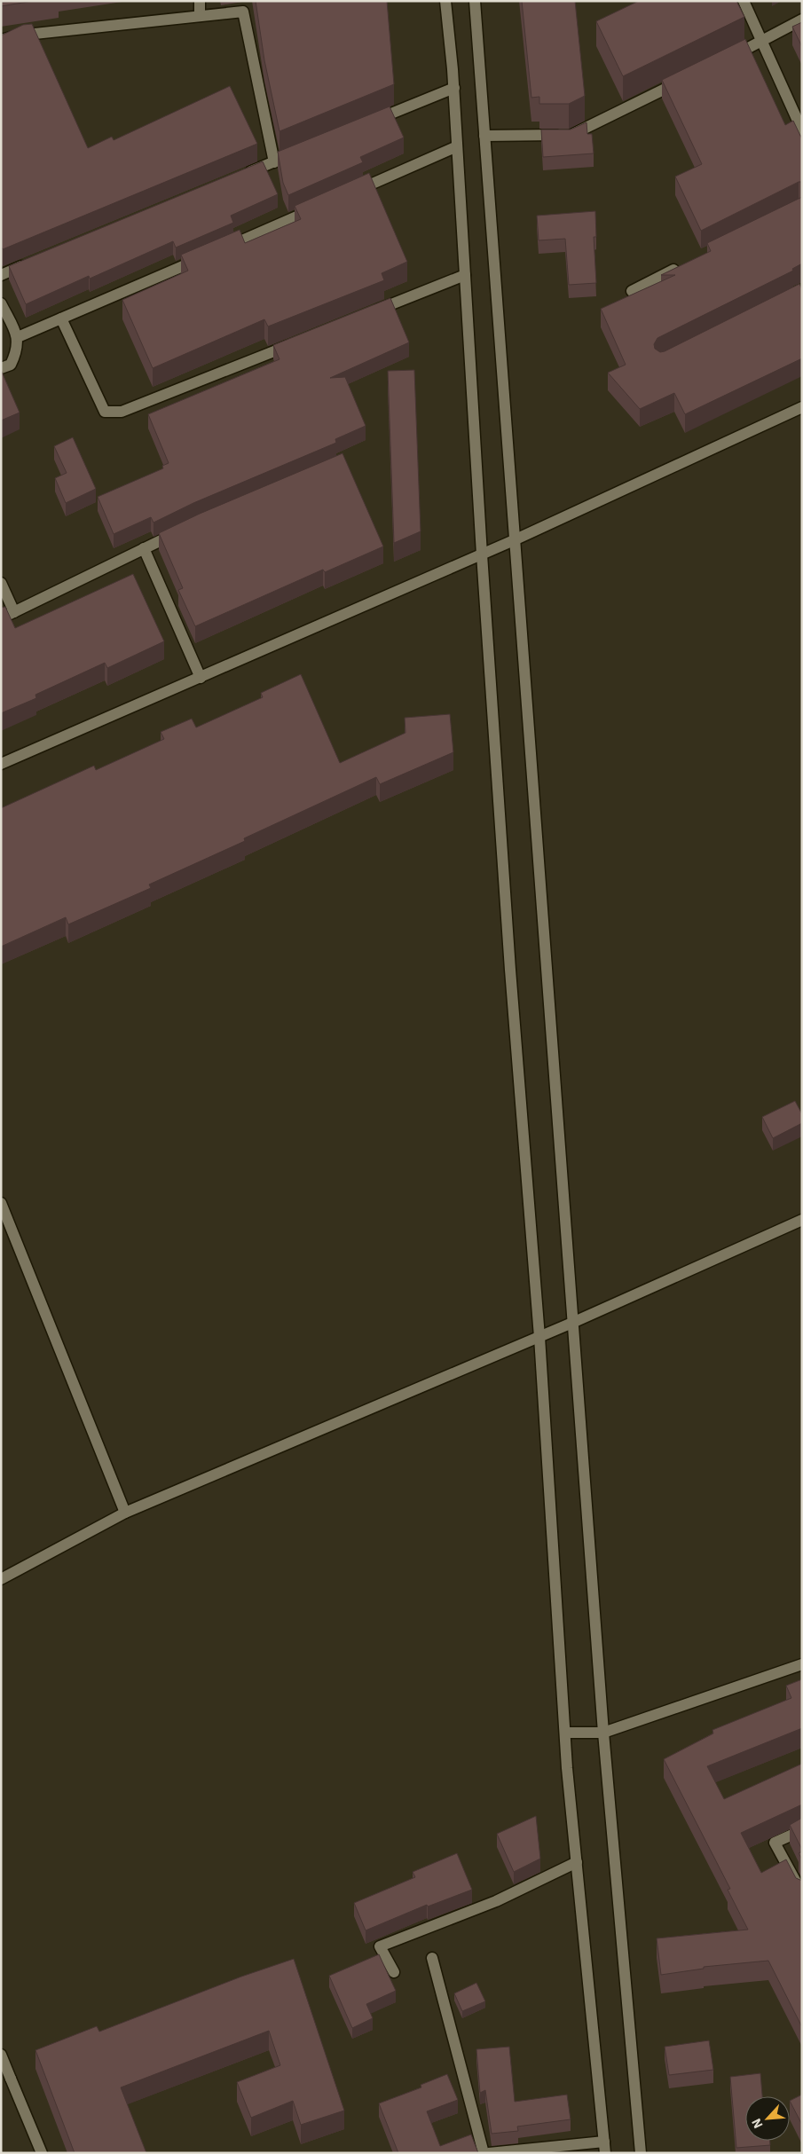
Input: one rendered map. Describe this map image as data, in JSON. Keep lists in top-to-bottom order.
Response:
{
  "north": "bottom left"
}
